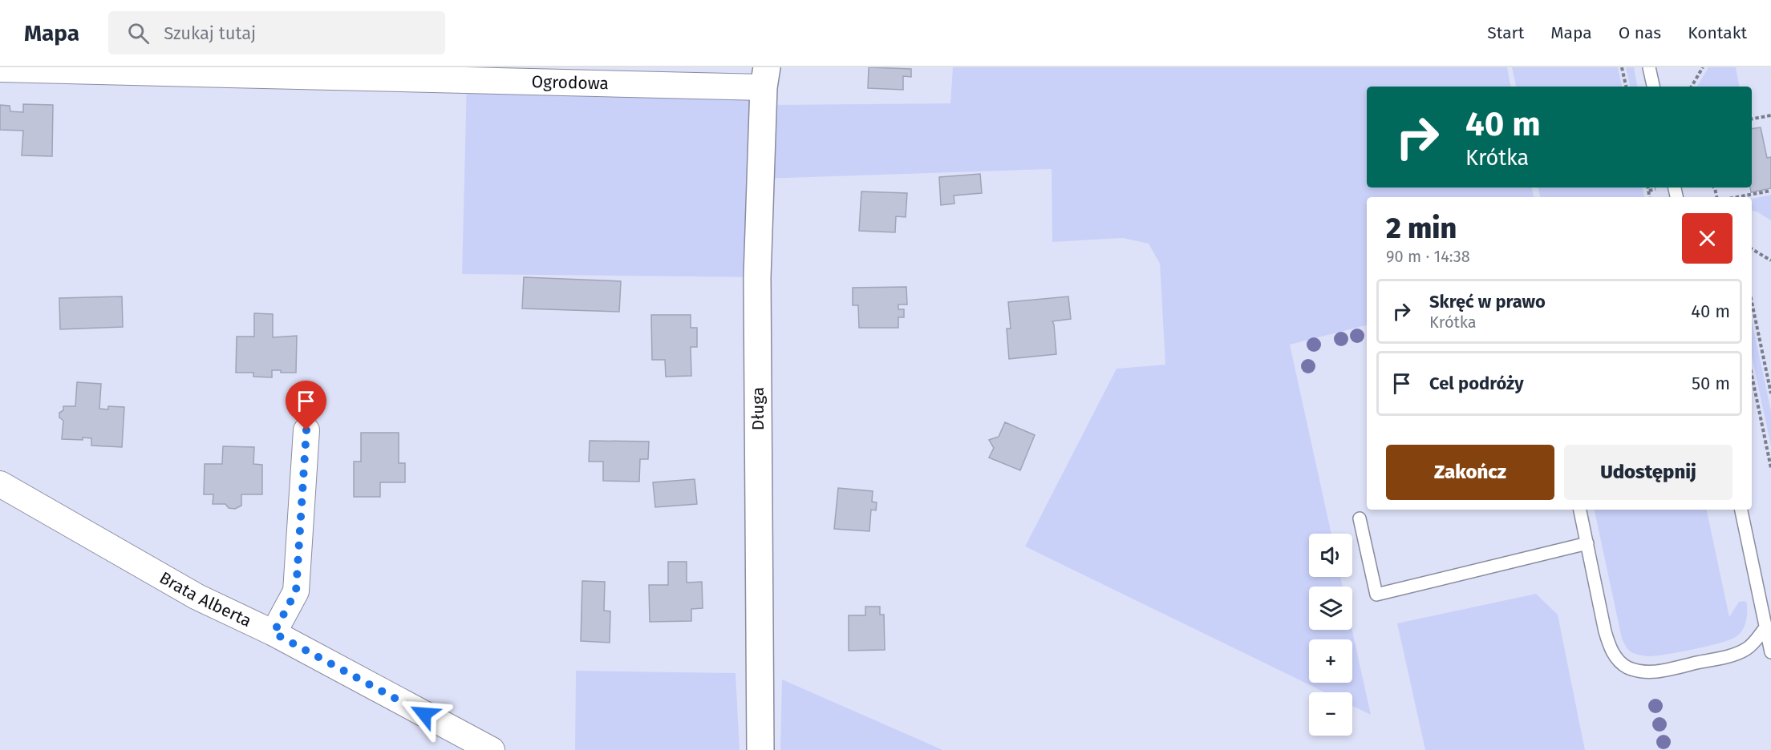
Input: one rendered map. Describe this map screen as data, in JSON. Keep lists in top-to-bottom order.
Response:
{
  "streets": {
    "street": ["Ogrodowa", "Długa", "Brata Alberta"]
  },
  "crossings": [
    ["Ogrodowa", "Długa"]
  ],
  "page": {
    "header": "Mapa",
    "search": "Szukaj tutaj",
    "nav": [
      "Start",
      "Mapa",
      "O nas",
      "Kontakt"
    ],
    "turn": ["40 m", "Krótka"],
    "heading": ["2 min", "90 m · 14:38"],
    "list": [
      {
        "name": "Skręć w prawo",
        "note": "Krótka",
        "value": "40 m"
      },
      {
        "name": "Cel podróży",
        "value": "50 m"
      }
    ],
    "buttons": ["Zakończ", "Udostępnij"],
    "map_buttons": ["+", "−"]
  }
}
